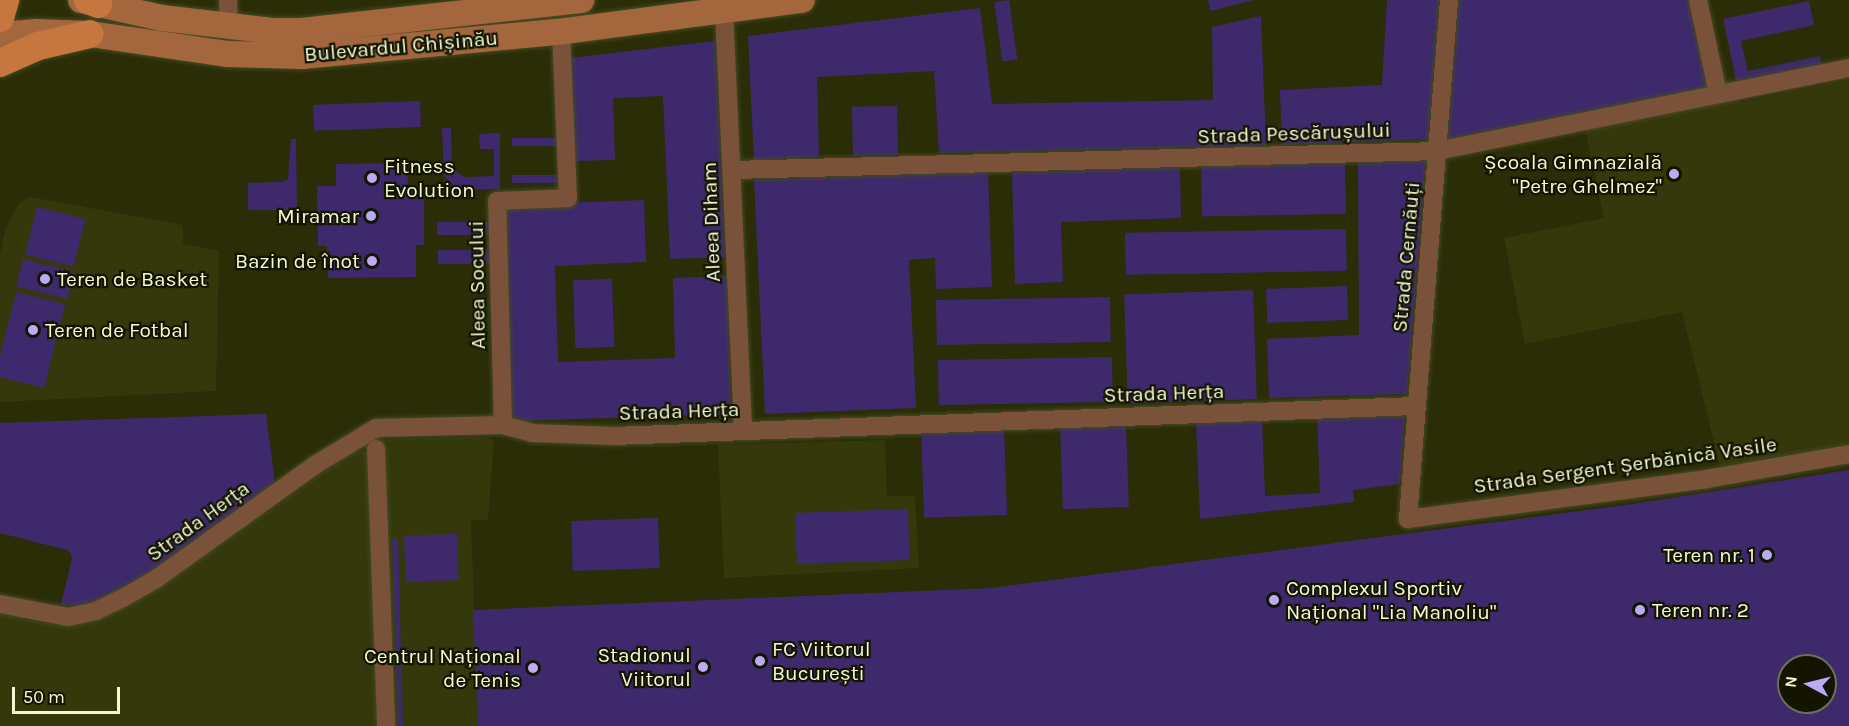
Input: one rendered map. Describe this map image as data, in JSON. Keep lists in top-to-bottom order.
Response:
{
  "streets": {
    "main road": ["Bulevardul Chișinău"],
    "street": [
      "Strada Pescărușului",
      "Aleea Diham",
      "Strada Cernăuți",
      "Aleea Socului",
      "Strada Herța",
      "Strada Sergent Șerbănică Vasile"
    ]
  },
  "crossings": [
    ["Bulevardul Chișinău", "Aleea Diham"],
    ["Bulevardul Chișinău", "Aleea Socului"],
    ["Strada Pescărușului", "Aleea Diham"],
    ["Strada Pescărușului", "Strada Cernăuți"],
    ["Aleea Diham", "Strada Herța"],
    ["Strada Cernăuți", "Strada Herța"],
    ["Strada Cernăuți", "Strada Sergent Șerbănică Vasile"],
    ["Aleea Socului", "Strada Herța"]
  ],
  "places": [
    "Școala Gimnazială \"Petre Ghelmez\"",
    "Fitness Evolution",
    "Miramar",
    "Bazin de înot",
    "Teren de Basket",
    "Teren de Fotbal",
    "Teren nr. 1",
    "Complexul Sportiv Național \"Lia Manoliu\"",
    "Teren nr. 2",
    "FC Viitorul București",
    "Stadionul Viitorul",
    "Centrul Național de Tenis"
  ],
  "scale_bar": "50 m",
  "north": "left"
}
